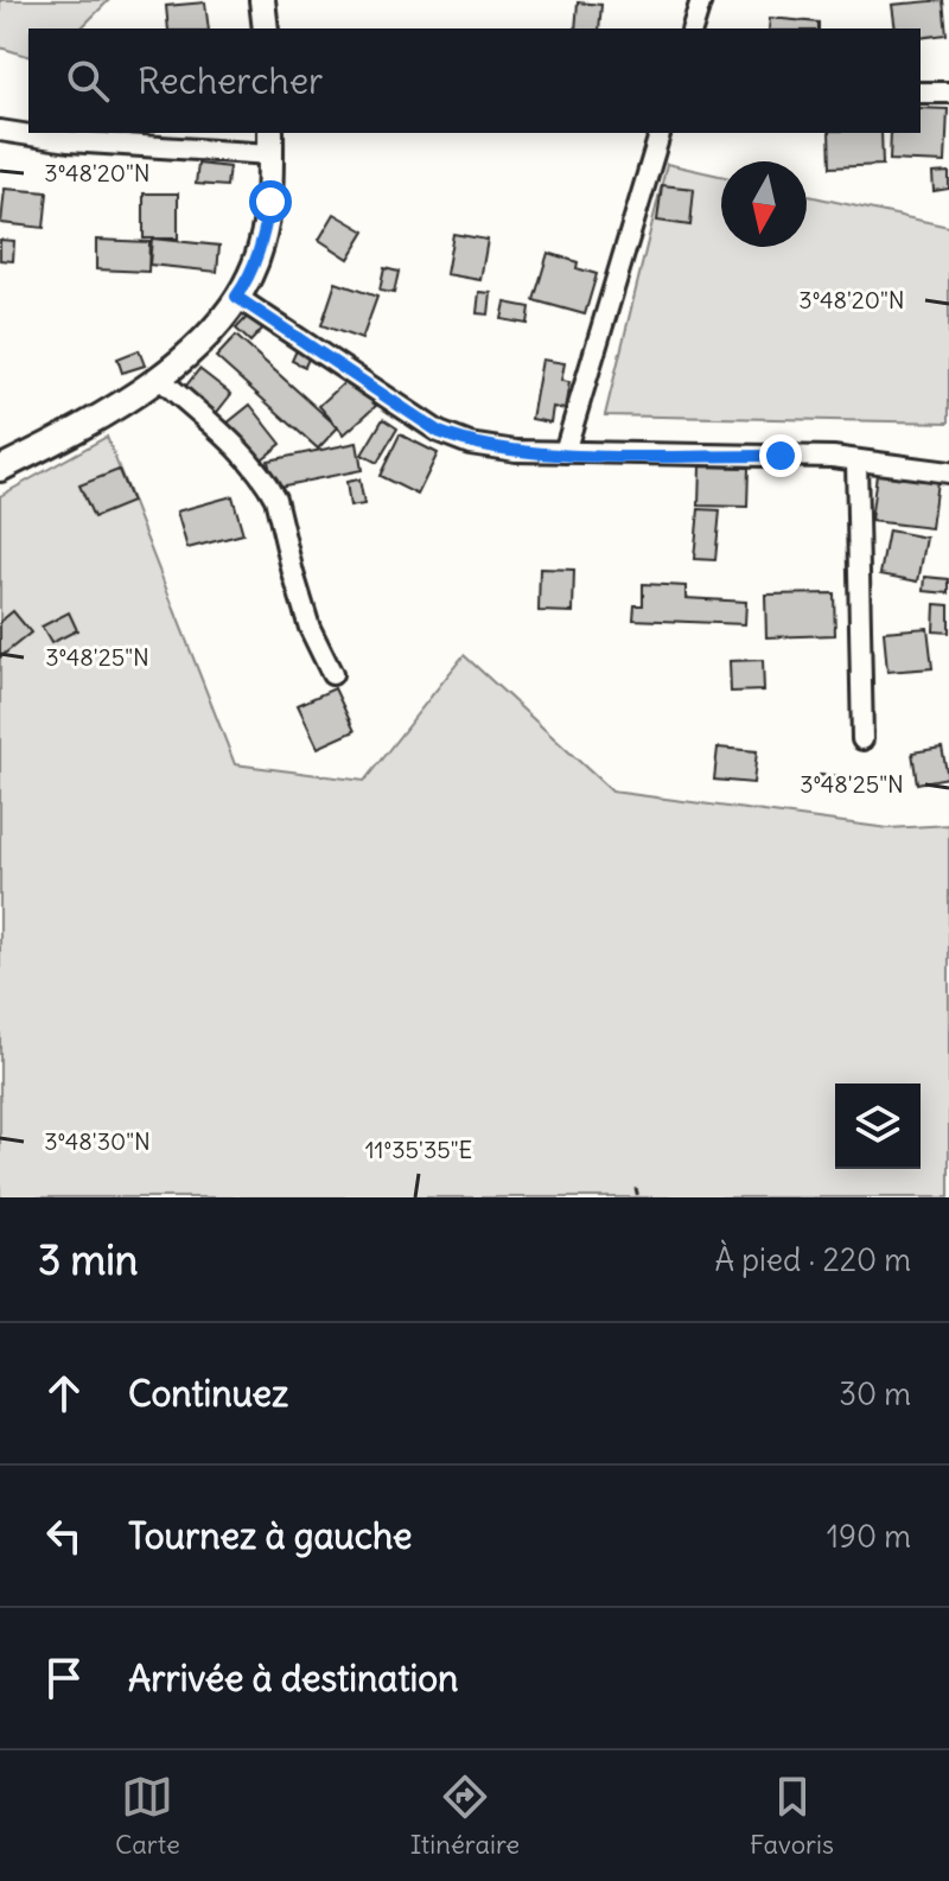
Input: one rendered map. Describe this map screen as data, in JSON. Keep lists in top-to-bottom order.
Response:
{
  "north": "bottom",
  "page": {
    "search": "Rechercher",
    "heading": ["3 min", "À pied · 220 m"],
    "list": [
      ["Continuez", "30 m"],
      ["Tournez à gauche", "190 m"],
      "Arrivée à destination"
    ],
    "nav": ["Carte", "Itinéraire", "Favoris"]
  },
  "coordinates": [
    "3°48'20\"N",
    "3°48'25\"N",
    "3°48'30\"N",
    "11°35'35\"E"
  ]
}
